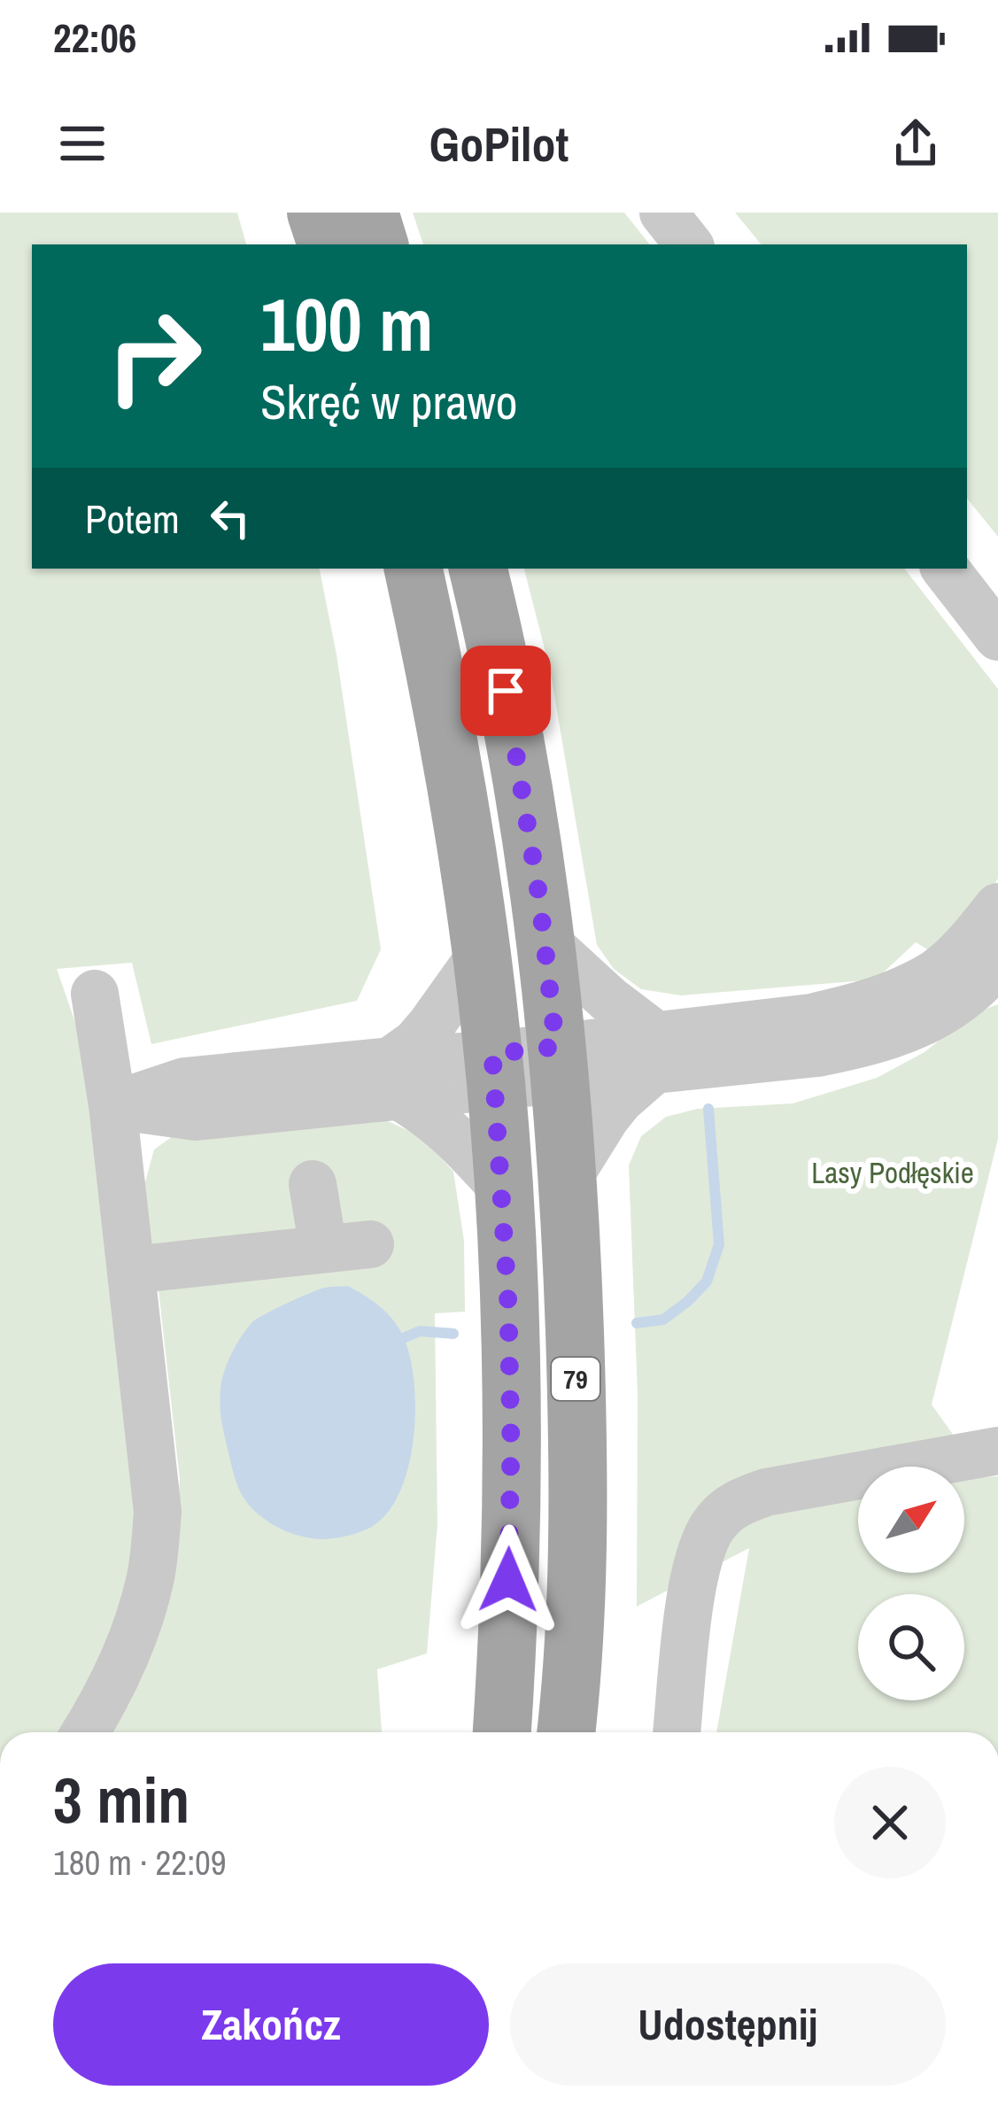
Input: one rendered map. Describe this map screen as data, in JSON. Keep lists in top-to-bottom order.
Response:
{
  "streets": {
    "main road": ["79"]
  },
  "parks": ["Lasy Podłęskie"],
  "north": "top right",
  "page": {
    "status": "22:06",
    "header": "GoPilot",
    "turn": ["100 m", "Skręć w prawo"],
    "then": "Potem",
    "heading": ["3 min", "180 m · 22:09"],
    "buttons": ["Zakończ", "Udostępnij"]
  }
}
